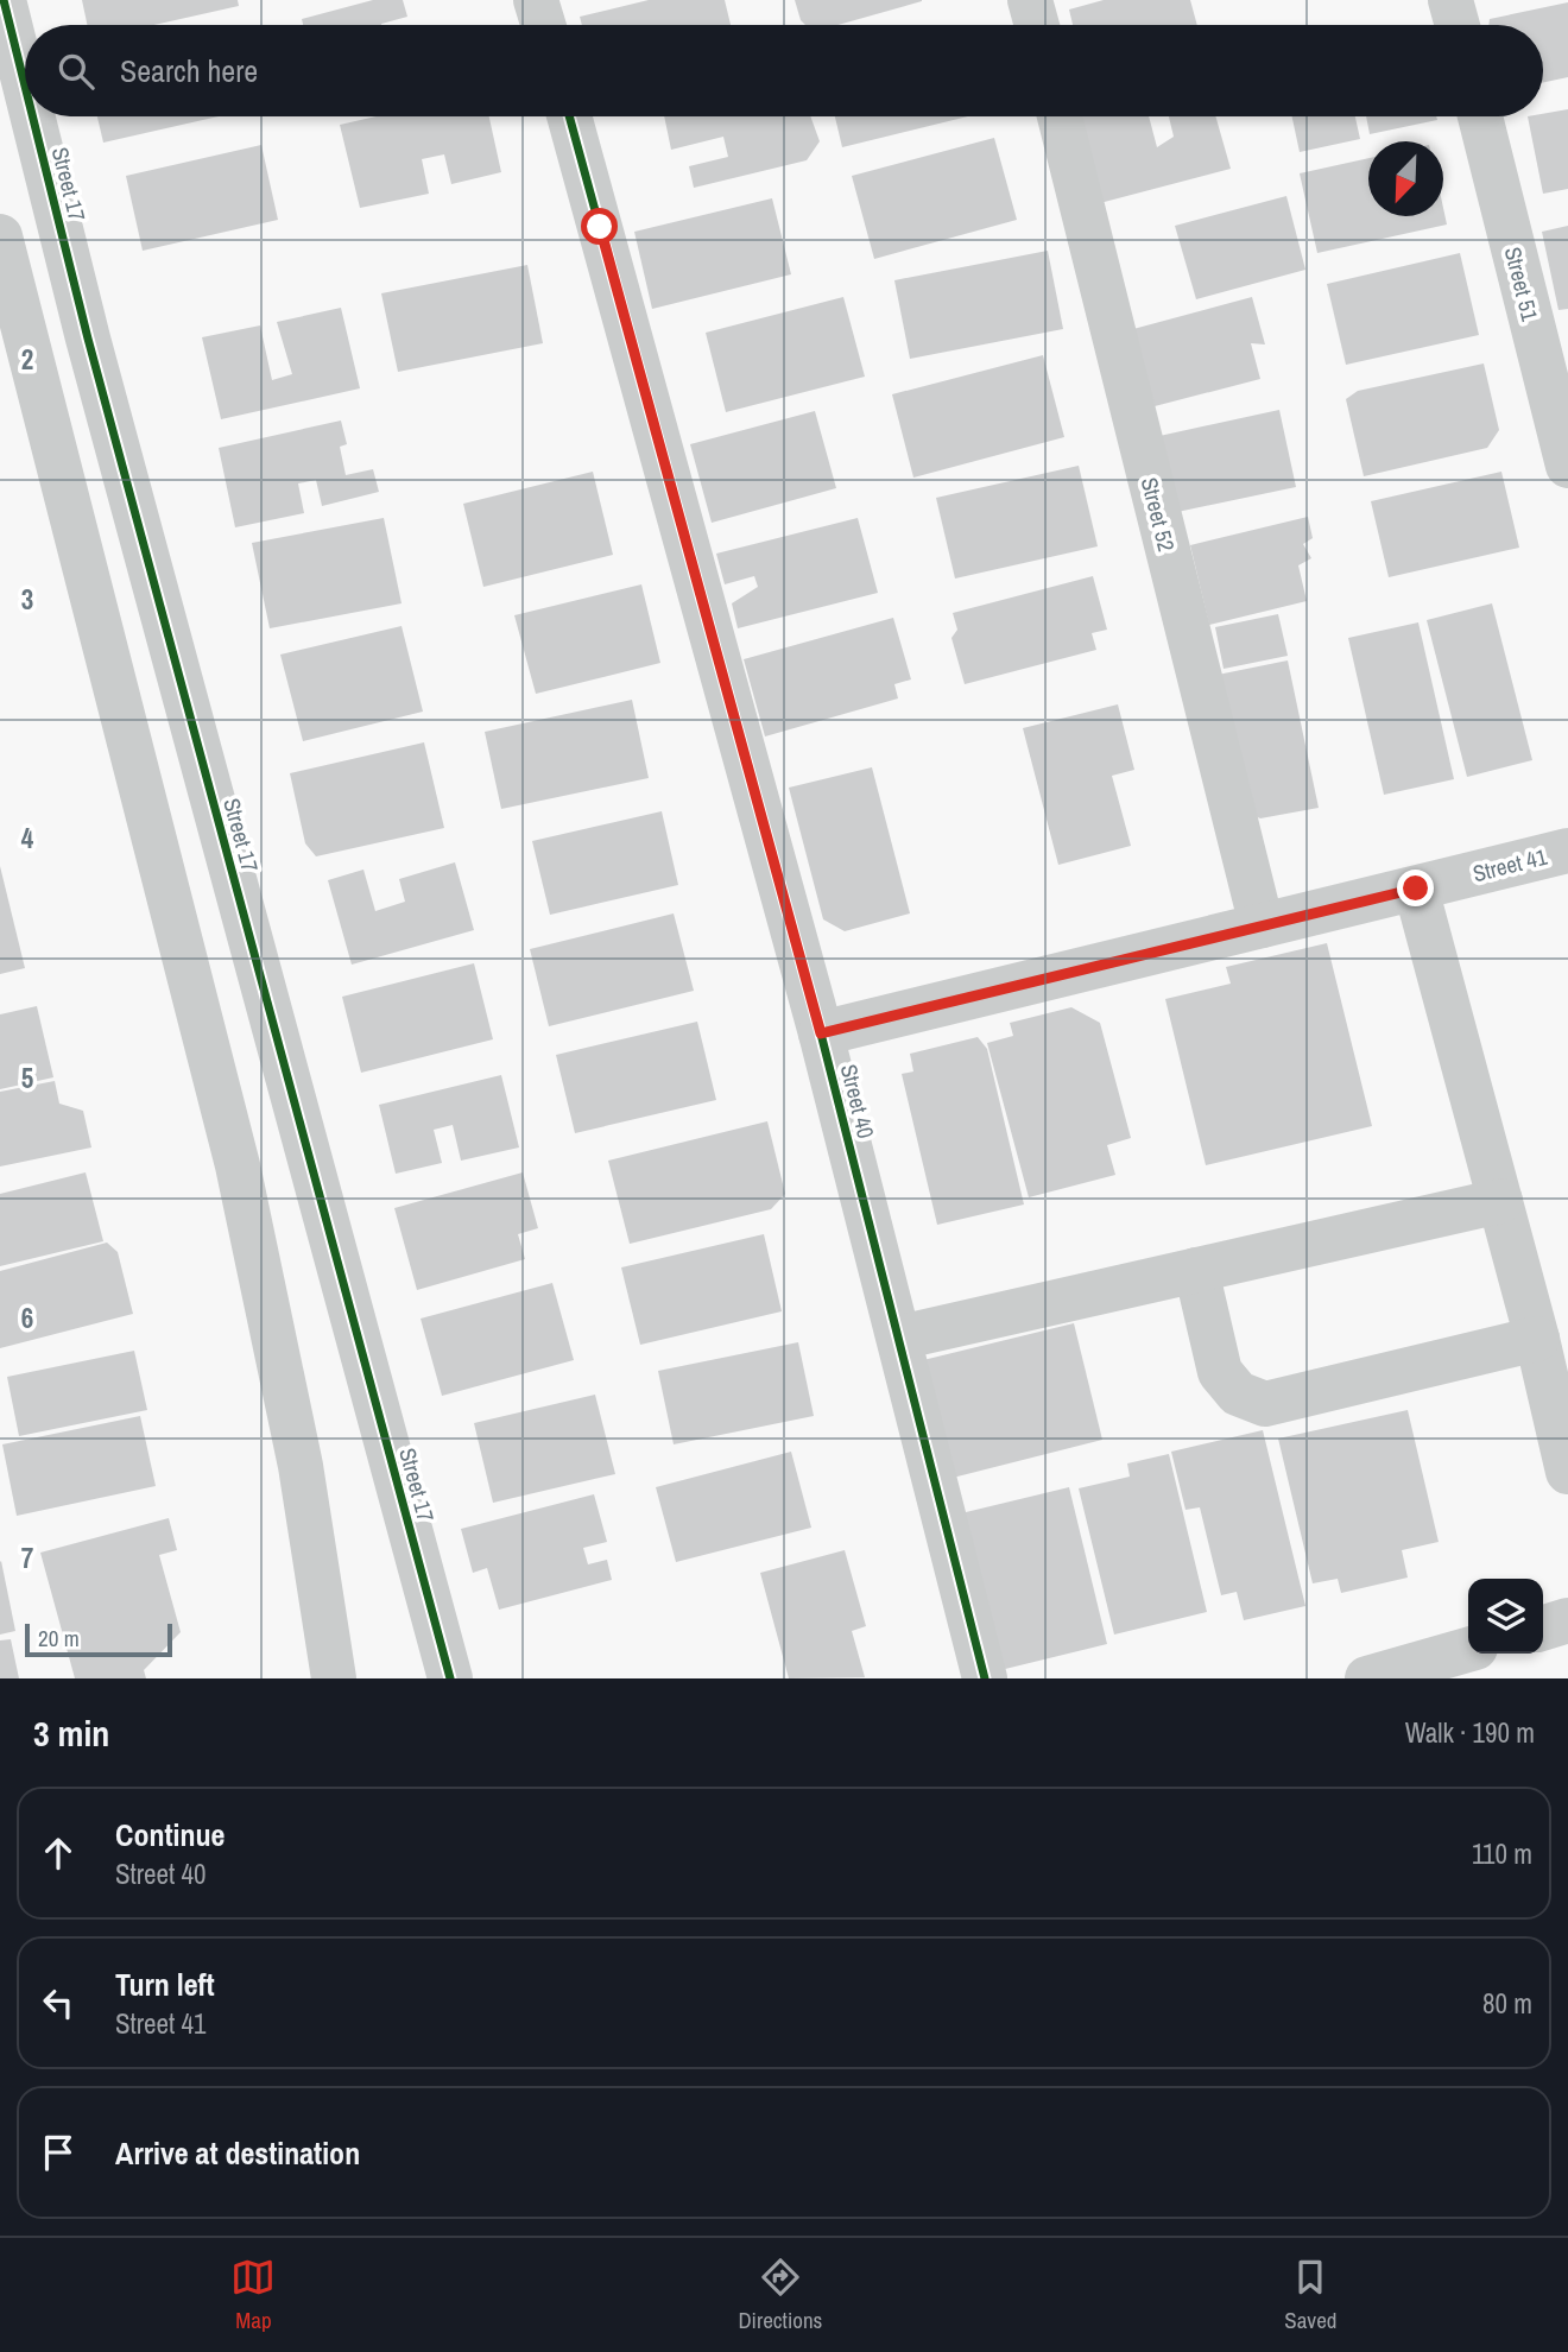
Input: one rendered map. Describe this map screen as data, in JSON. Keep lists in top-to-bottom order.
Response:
{
  "streets": {
    "street": [
      "Street 17",
      "Street 51",
      "Street 52",
      "Street 41",
      "Street 40"
    ]
  },
  "crossings": [
    ["Street 52", "Street 41"],
    ["Street 41", "Street 40"]
  ],
  "scale_bar": "20 m",
  "north": "bottom left",
  "page": {
    "search": "Search here",
    "scale": "20 m",
    "heading": ["3 min", "Walk · 190 m"],
    "list": [
      ["Continue", "Street 40", "110 m"],
      ["Turn left", "Street 41", "80 m"],
      "Arrive at destination"
    ],
    "nav": ["Map", "Directions", "Saved"]
  },
  "grid": {
    "rows": [
      "2",
      "3",
      "4",
      "5",
      "6",
      "7"
    ]
  }
}
